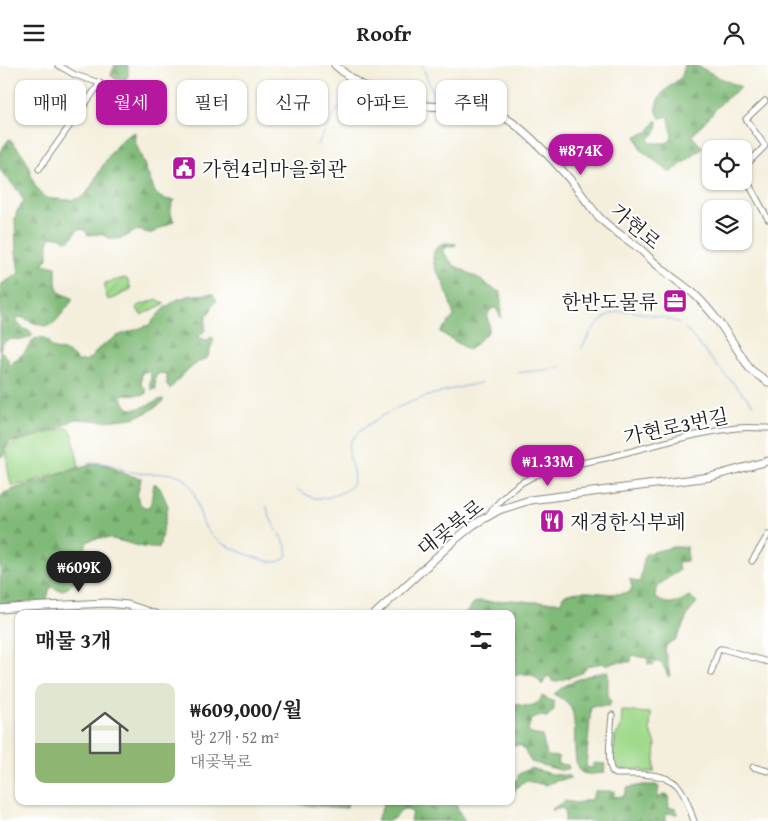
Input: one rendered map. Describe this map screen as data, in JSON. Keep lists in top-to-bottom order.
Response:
{
  "streets": {
    "street": ["가현로", "가현로3번길", "대곶북로"]
  },
  "crossings": [
    ["가현로3번길", "대곶북로"]
  ],
  "places": {
    "public building": ["가현4리마을회관"],
    "office": ["한반도물류"],
    "restaurant": ["재경한식부페"]
  },
  "page": {
    "header": "Roofr",
    "chip": [
      "매매",
      "월세",
      "필터",
      "신규",
      "아파트",
      "주택"
    ],
    "price": ["₩874K", "₩1.33M", "₩609K"],
    "heading": "매물 3개",
    "list": [
      {
        "name": "₩609,000/월",
        "note": "방 2개 · 52 m² · 대곶북로"
      }
    ]
  }
}
